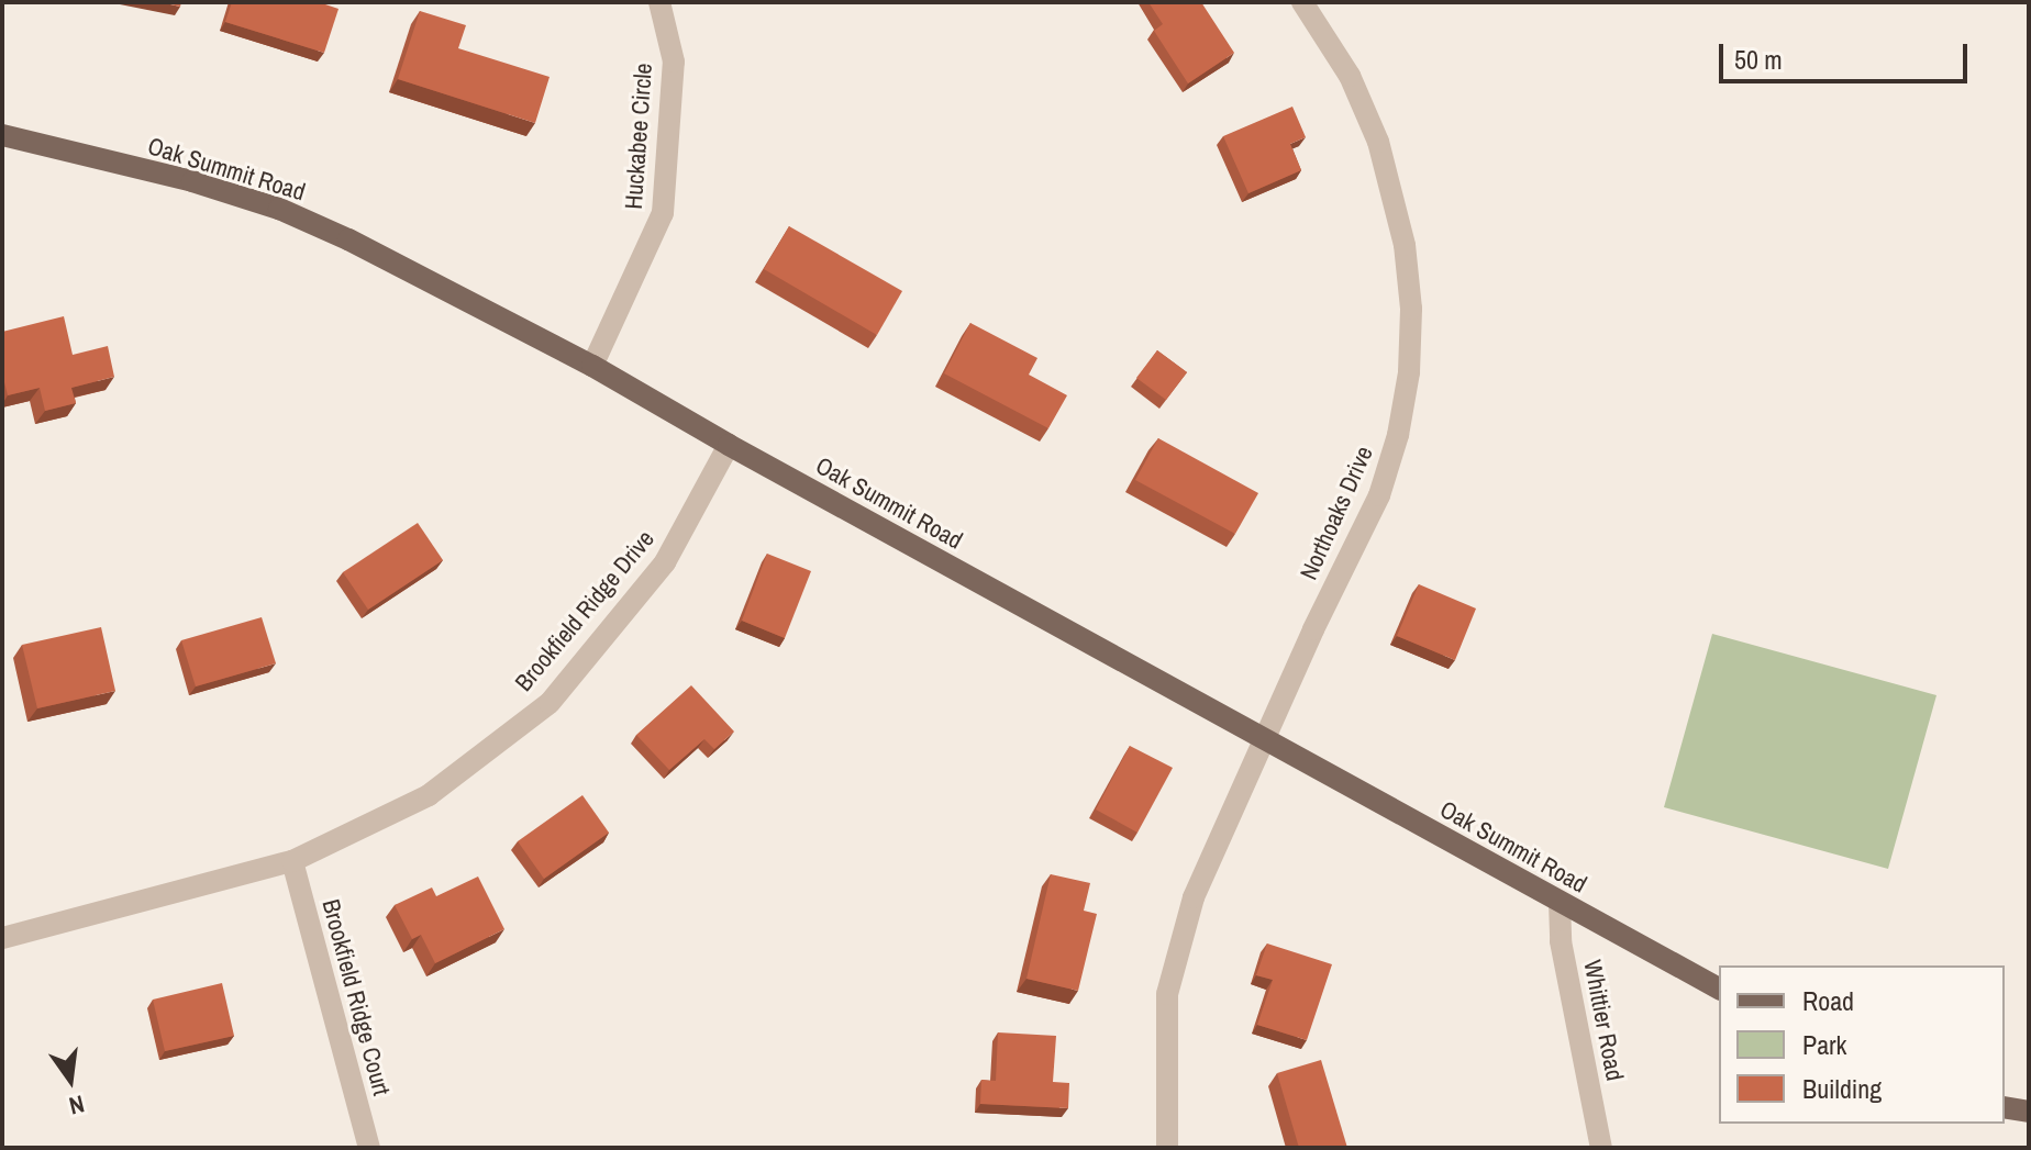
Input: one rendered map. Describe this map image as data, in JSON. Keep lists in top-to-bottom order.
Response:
{
  "streets": {
    "main road": ["Oak Summit Road"],
    "street": [
      "Huckabee Circle",
      "Northoaks Drive",
      "Brookfield Ridge Drive",
      "Brookfield Ridge Court",
      "Whittier Road"
    ]
  },
  "crossings": [
    ["Huckabee Circle", "Oak Summit Road"],
    ["Oak Summit Road", "Northoaks Drive"],
    ["Oak Summit Road", "Brookfield Ridge Drive"],
    ["Oak Summit Road", "Whittier Road"],
    ["Brookfield Ridge Drive", "Brookfield Ridge Court"]
  ],
  "legend": ["Road", "Park", "Building"],
  "scale_bar": "50 m",
  "north": "bottom"
}
